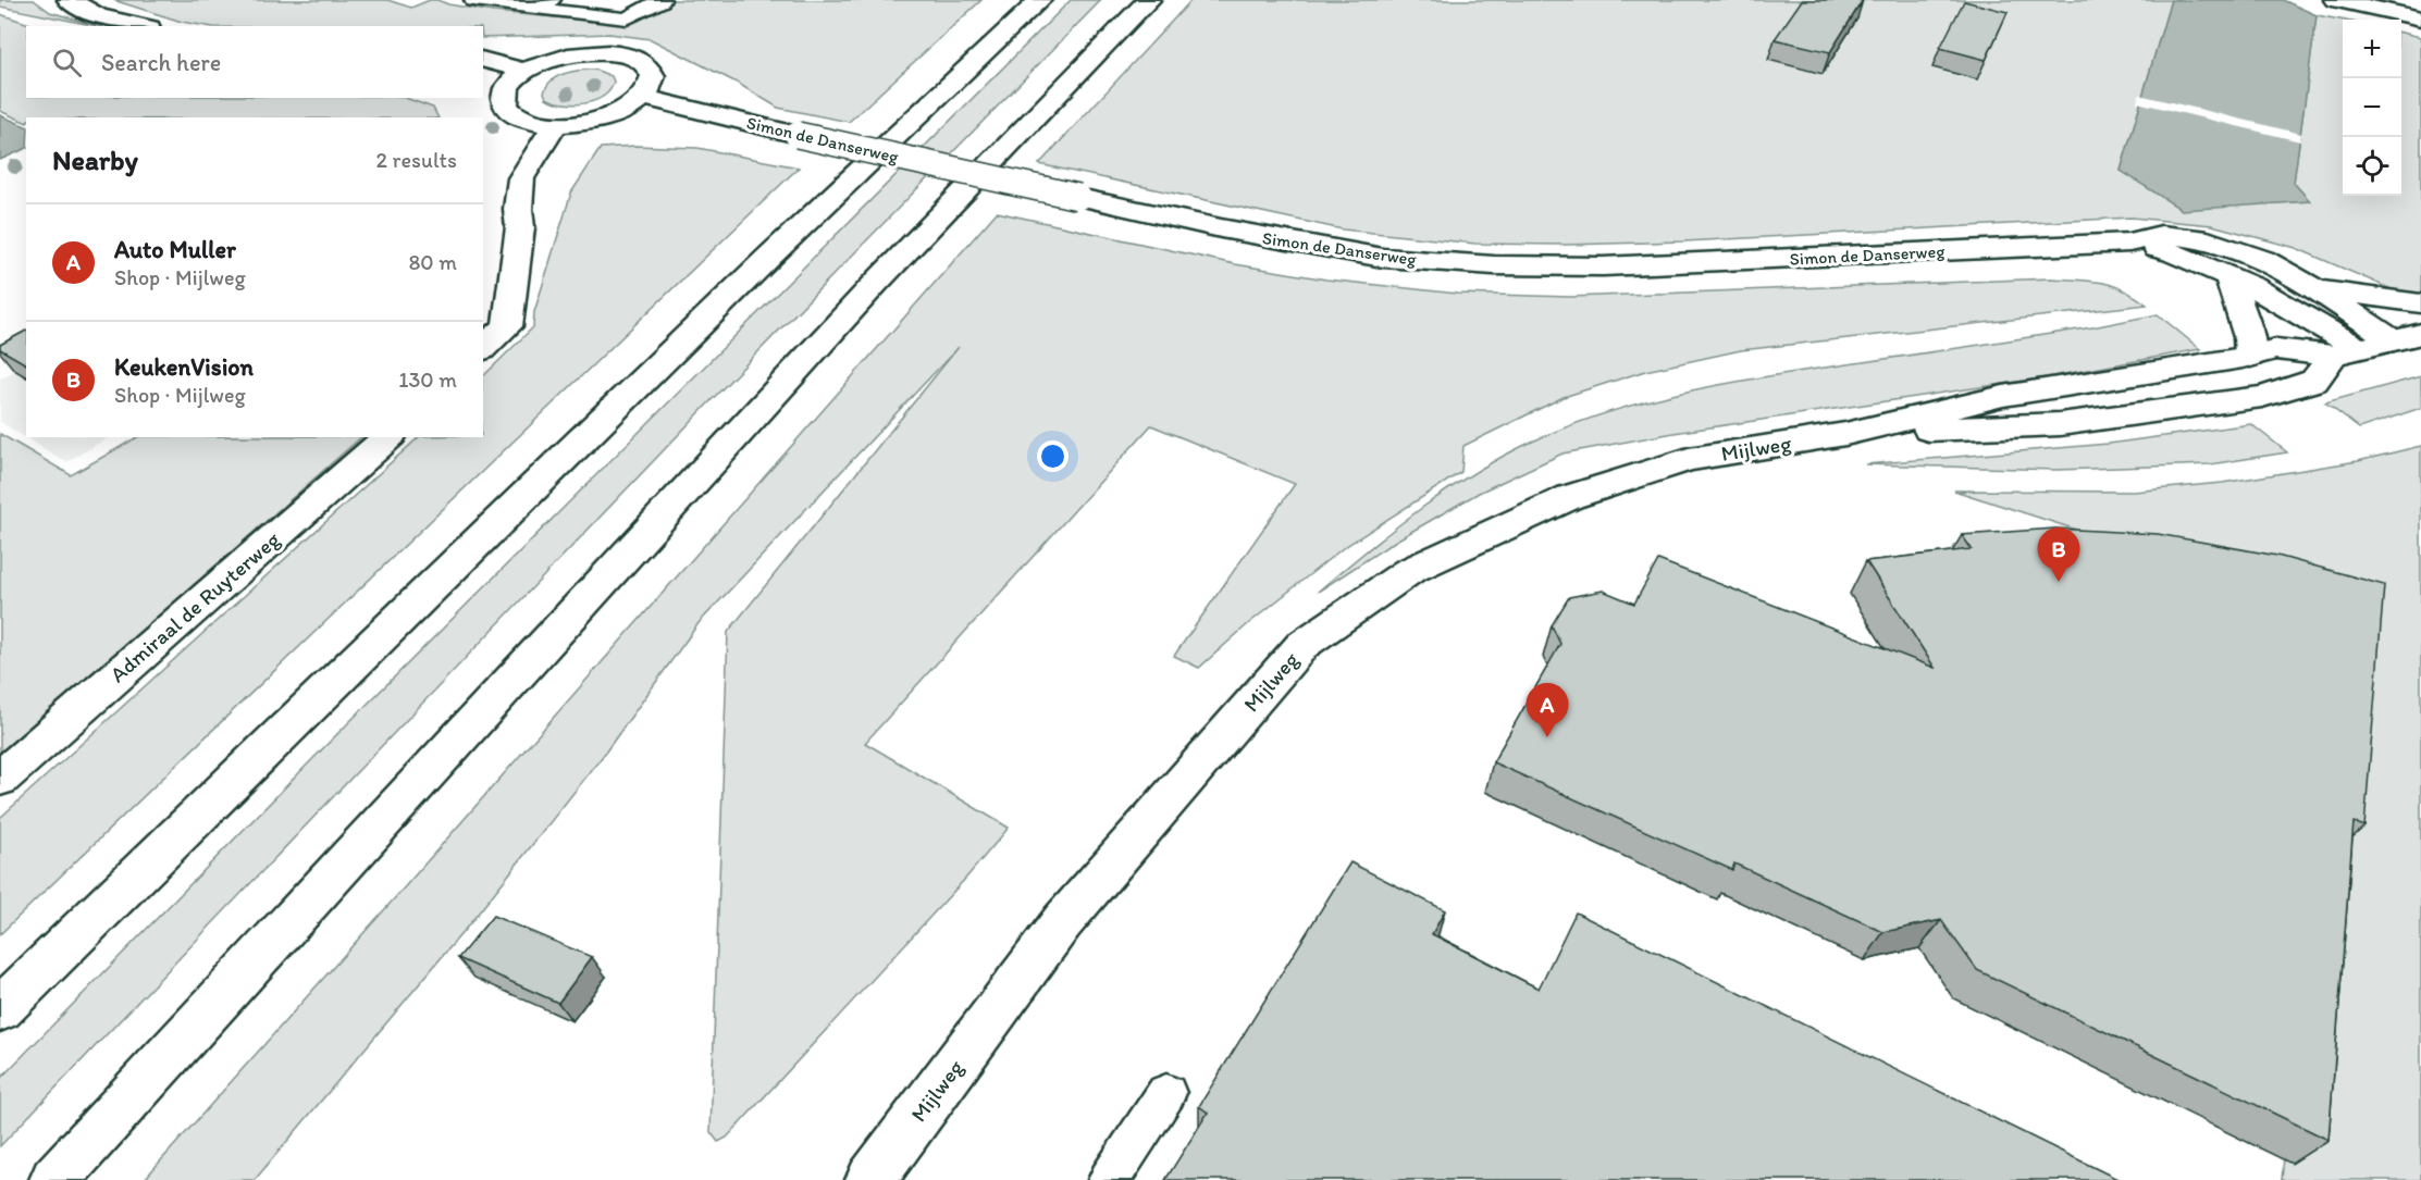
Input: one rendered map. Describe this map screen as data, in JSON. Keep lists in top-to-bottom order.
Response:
{
  "streets": {
    "main road": ["Simon de Danserweg", "Mijlweg", "Admiraal de Ruyterweg"]
  },
  "crossings": [
    ["Simon de Danserweg", "Mijlweg"]
  ],
  "page": {
    "map_buttons": ["+", "−"],
    "search": "Search here",
    "heading": ["Nearby", "2 results"],
    "list": [
      {
        "mark": "A",
        "name": "Auto Muller",
        "note": "Shop · Mijlweg",
        "value": "80 m"
      },
      {
        "mark": "B",
        "name": "KeukenVision",
        "note": "Shop · Mijlweg",
        "value": "130 m"
      }
    ],
    "pins": ["B", "A"]
  }
}
